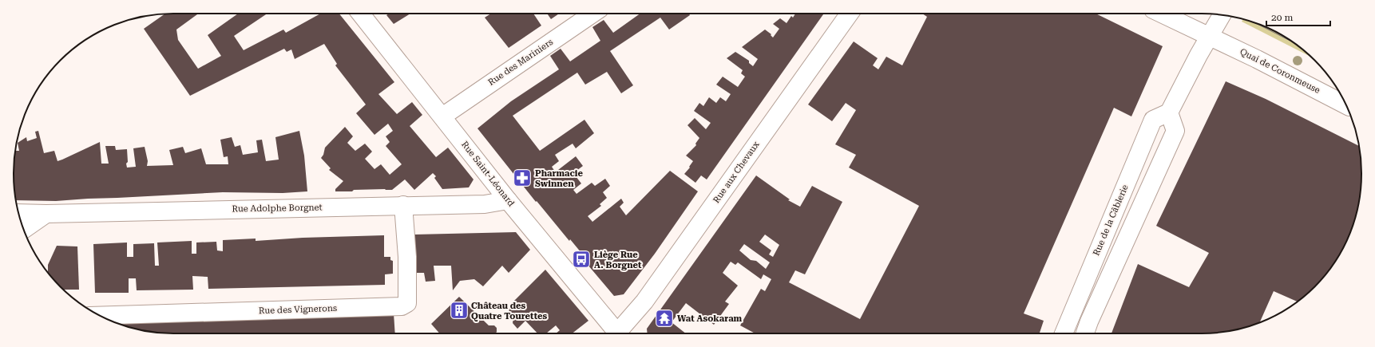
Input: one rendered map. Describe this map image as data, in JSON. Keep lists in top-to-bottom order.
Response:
{
  "streets": {
    "street": [
      "Rue des Mariniers",
      "Quai de Coronmeuse",
      "Rue aux Chevaux",
      "Rue Saint-Léonard",
      "Rue Adolphe Borgnet",
      "Rue de la Câblerie",
      "Rue des Vignerons"
    ]
  },
  "crossings": [
    ["Rue des Mariniers", "Rue Saint-Léonard"],
    ["Rue Saint-Léonard", "Rue Adolphe Borgnet"],
    ["Rue Adolphe Borgnet", "Rue des Vignerons"]
  ],
  "places": {
    "pharmacy": ["Pharmacie Swinnen"],
    "bus stop": ["Liège Rue A. Borgnet"],
    "building": ["Château des Quatre Tourettes"],
    "temple": ["Wat Asokaram"]
  },
  "scale_bar": "20 m"
}
